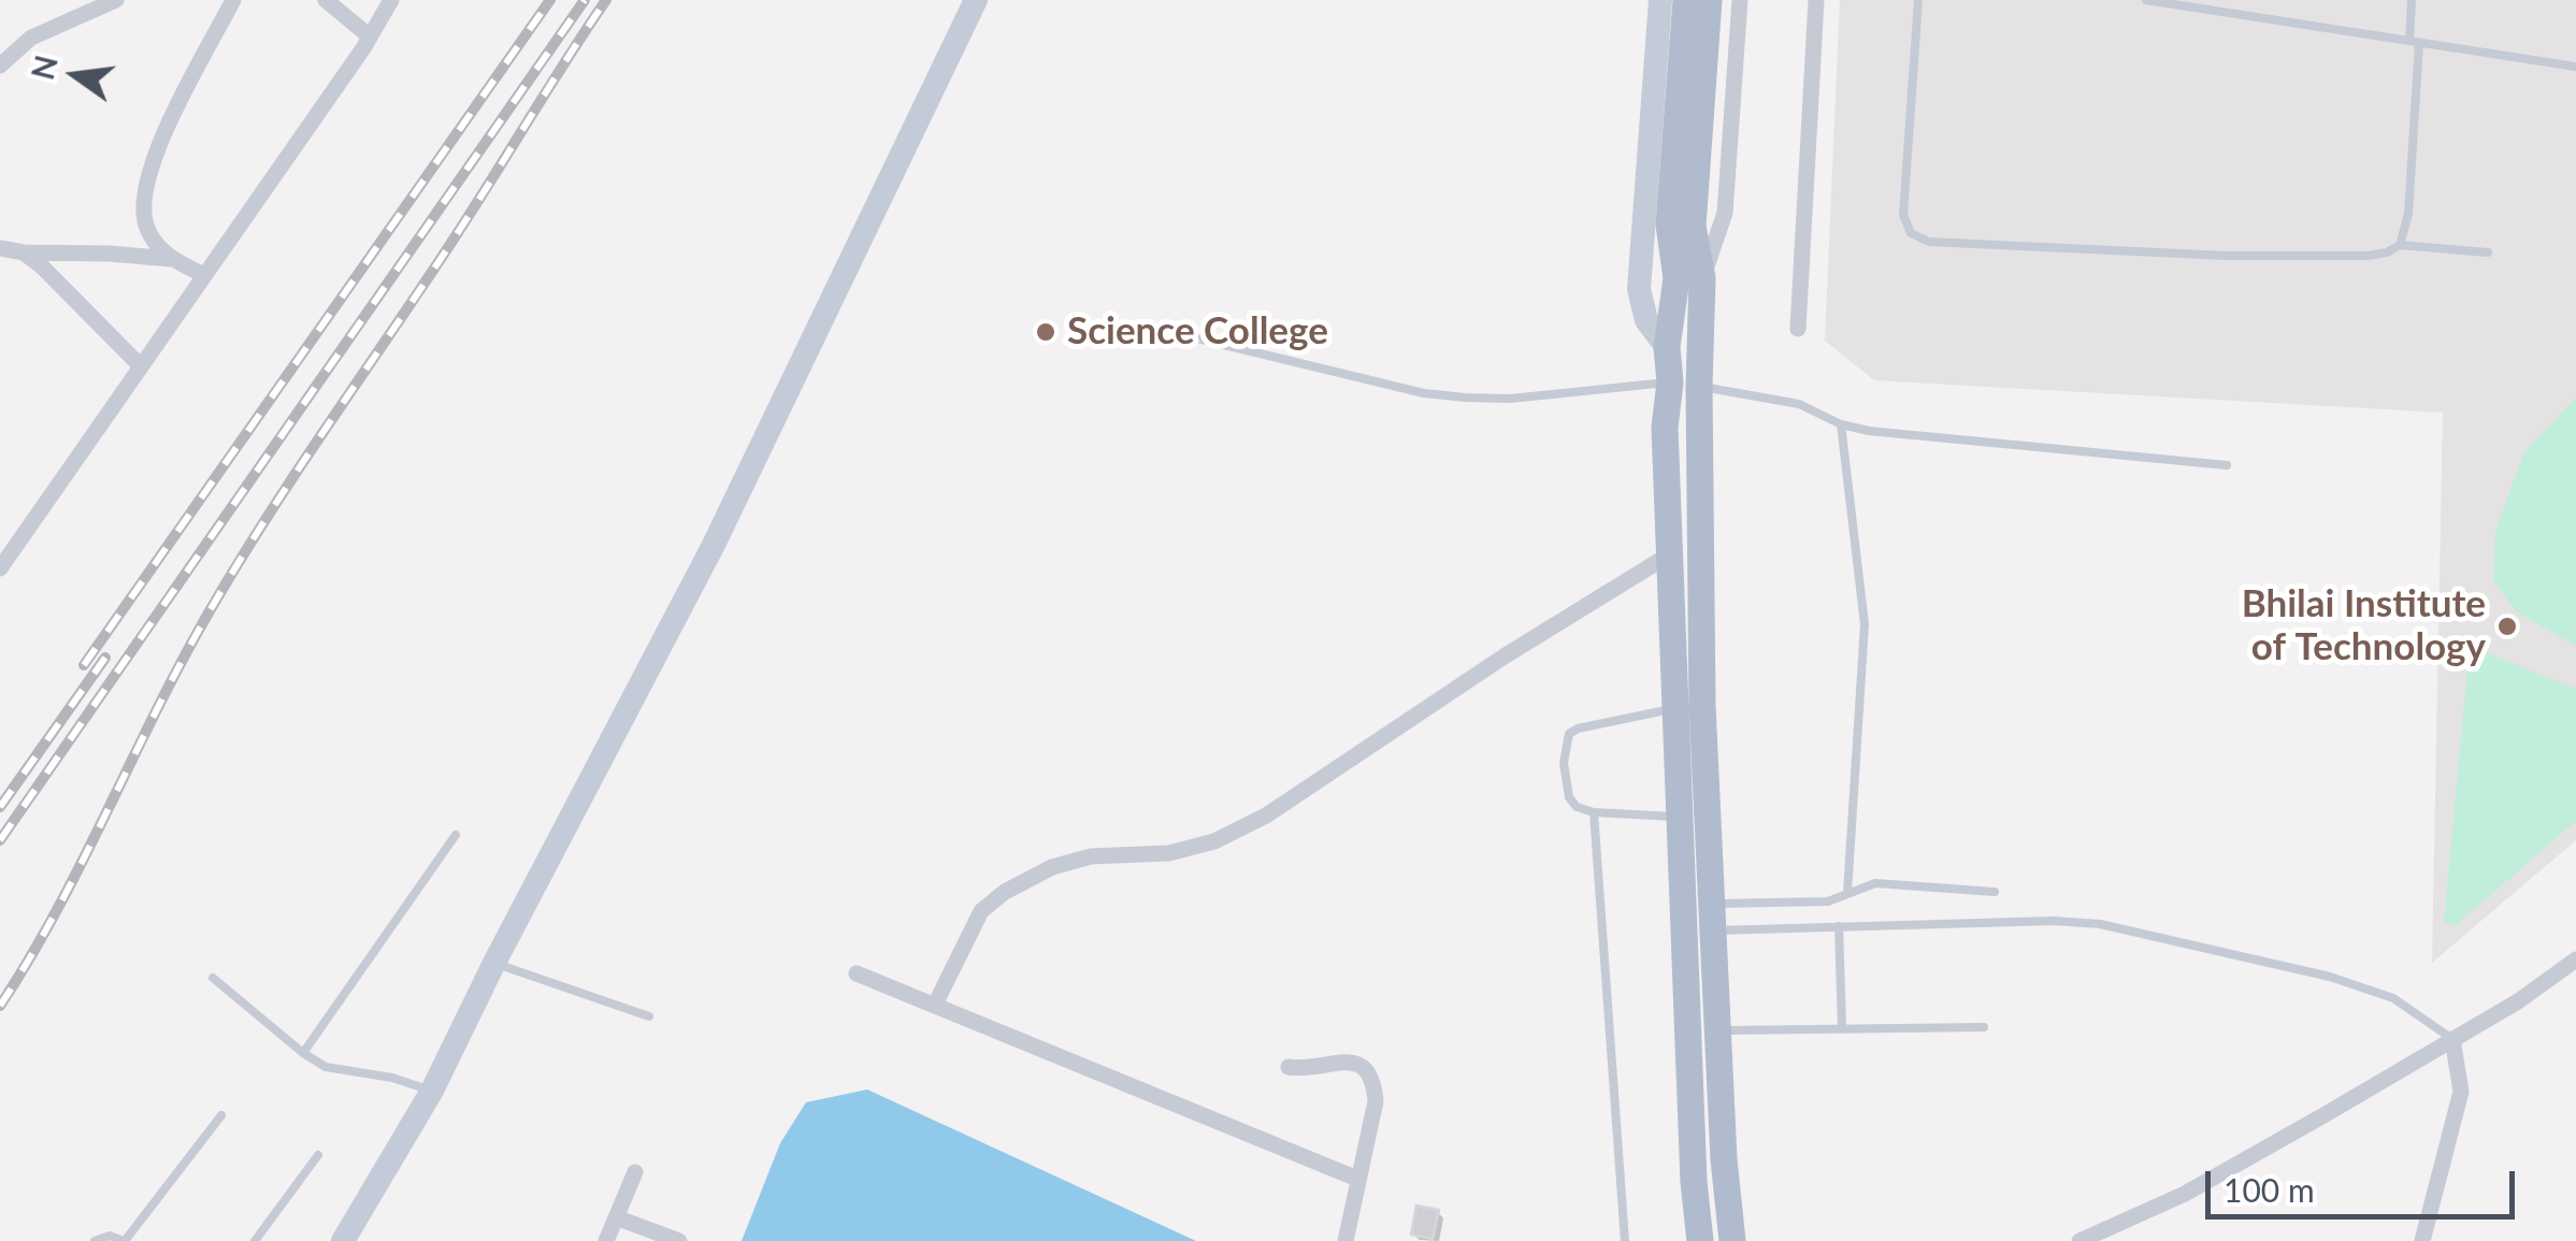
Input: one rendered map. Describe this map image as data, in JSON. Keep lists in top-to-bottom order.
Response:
{
  "places": ["Science College", "Bhilai Institute of Technology"],
  "scale_bar": "100 m",
  "north": "left"
}
